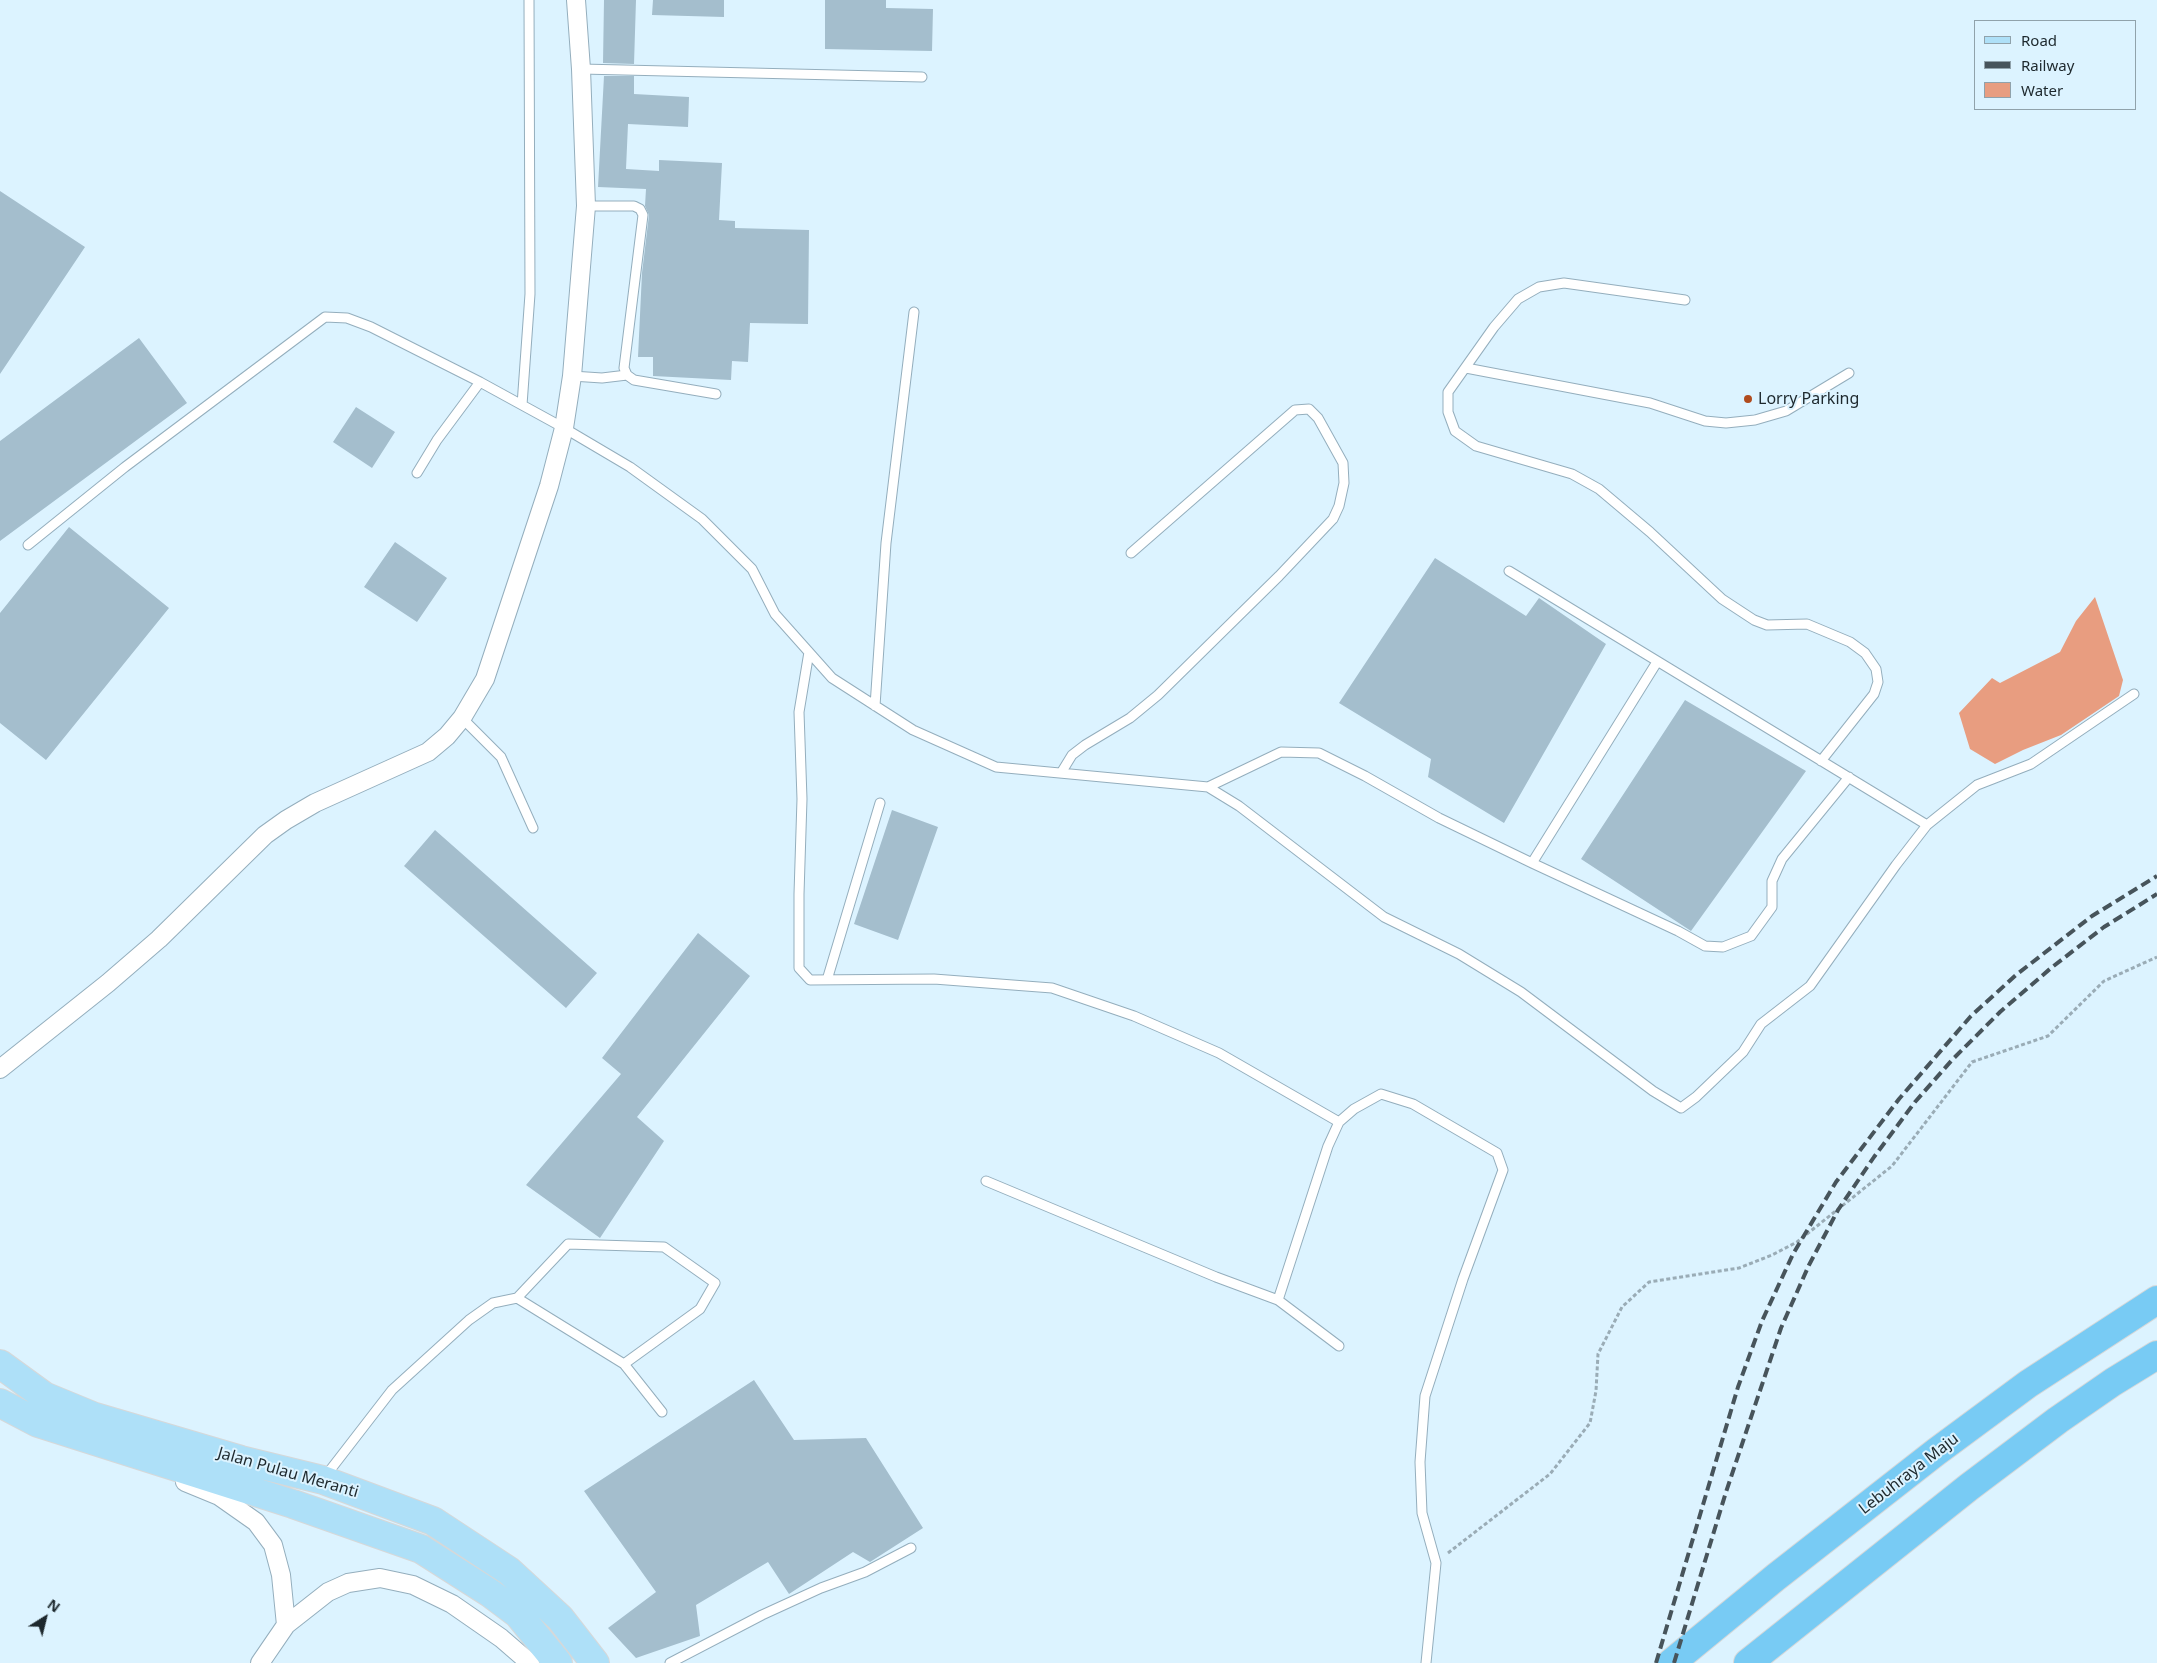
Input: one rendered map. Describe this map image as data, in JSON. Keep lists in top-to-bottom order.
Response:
{
  "streets": {
    "highway": ["Lebuhraya Maju"],
    "main road": ["Jalan Pulau Meranti"]
  },
  "places": ["Lorry Parking"],
  "legend": ["Road", "Railway", "Water"],
  "north": "top right"
}
